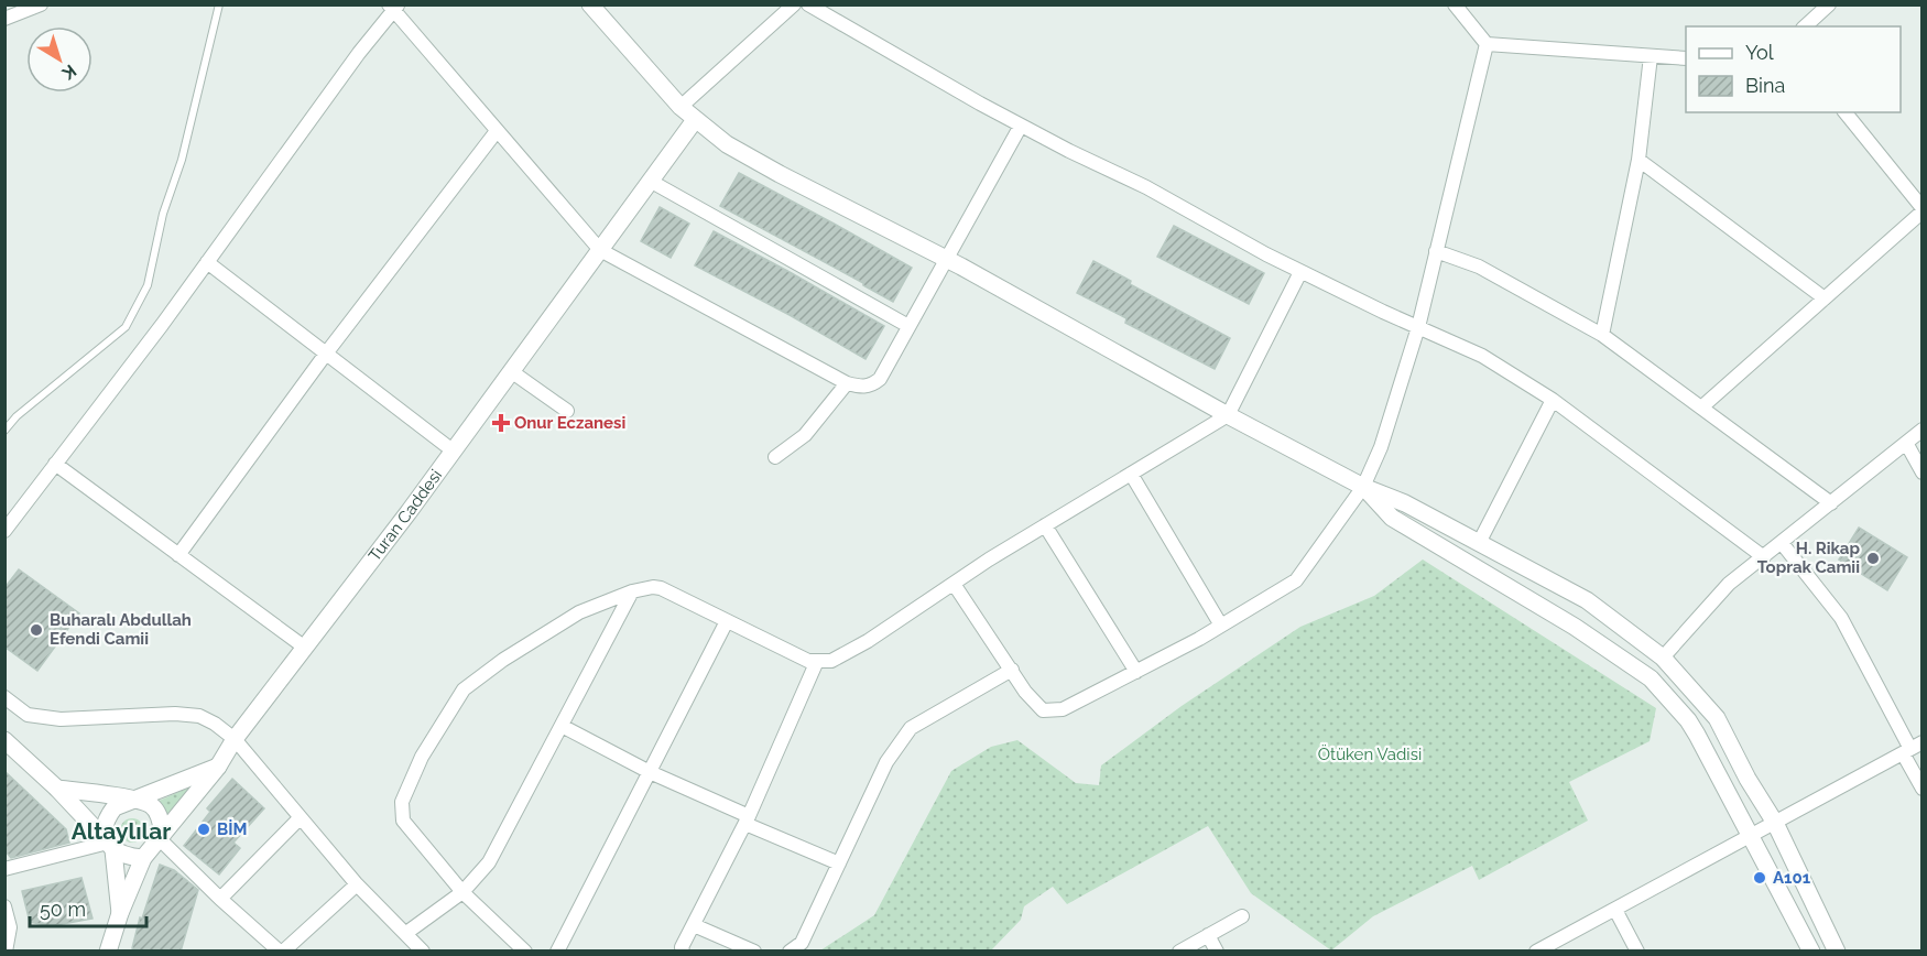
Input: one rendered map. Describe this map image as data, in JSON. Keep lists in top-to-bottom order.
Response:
{
  "streets": {
    "street": ["Turan Caddesi"]
  },
  "districts": ["Altaylılar"],
  "parks": ["Ötüken Vadisi"],
  "places": {
    "health": ["Onur Eczanesi"],
    "other": [
      "H. Rikap Toprak Camii",
      "Buharalı Abdullah Efendi Camii",
      "BİM",
      "A101"
    ]
  },
  "legend": ["Yol", "Bina"],
  "scale_bar": "50 m",
  "north": "bottom right"
}
